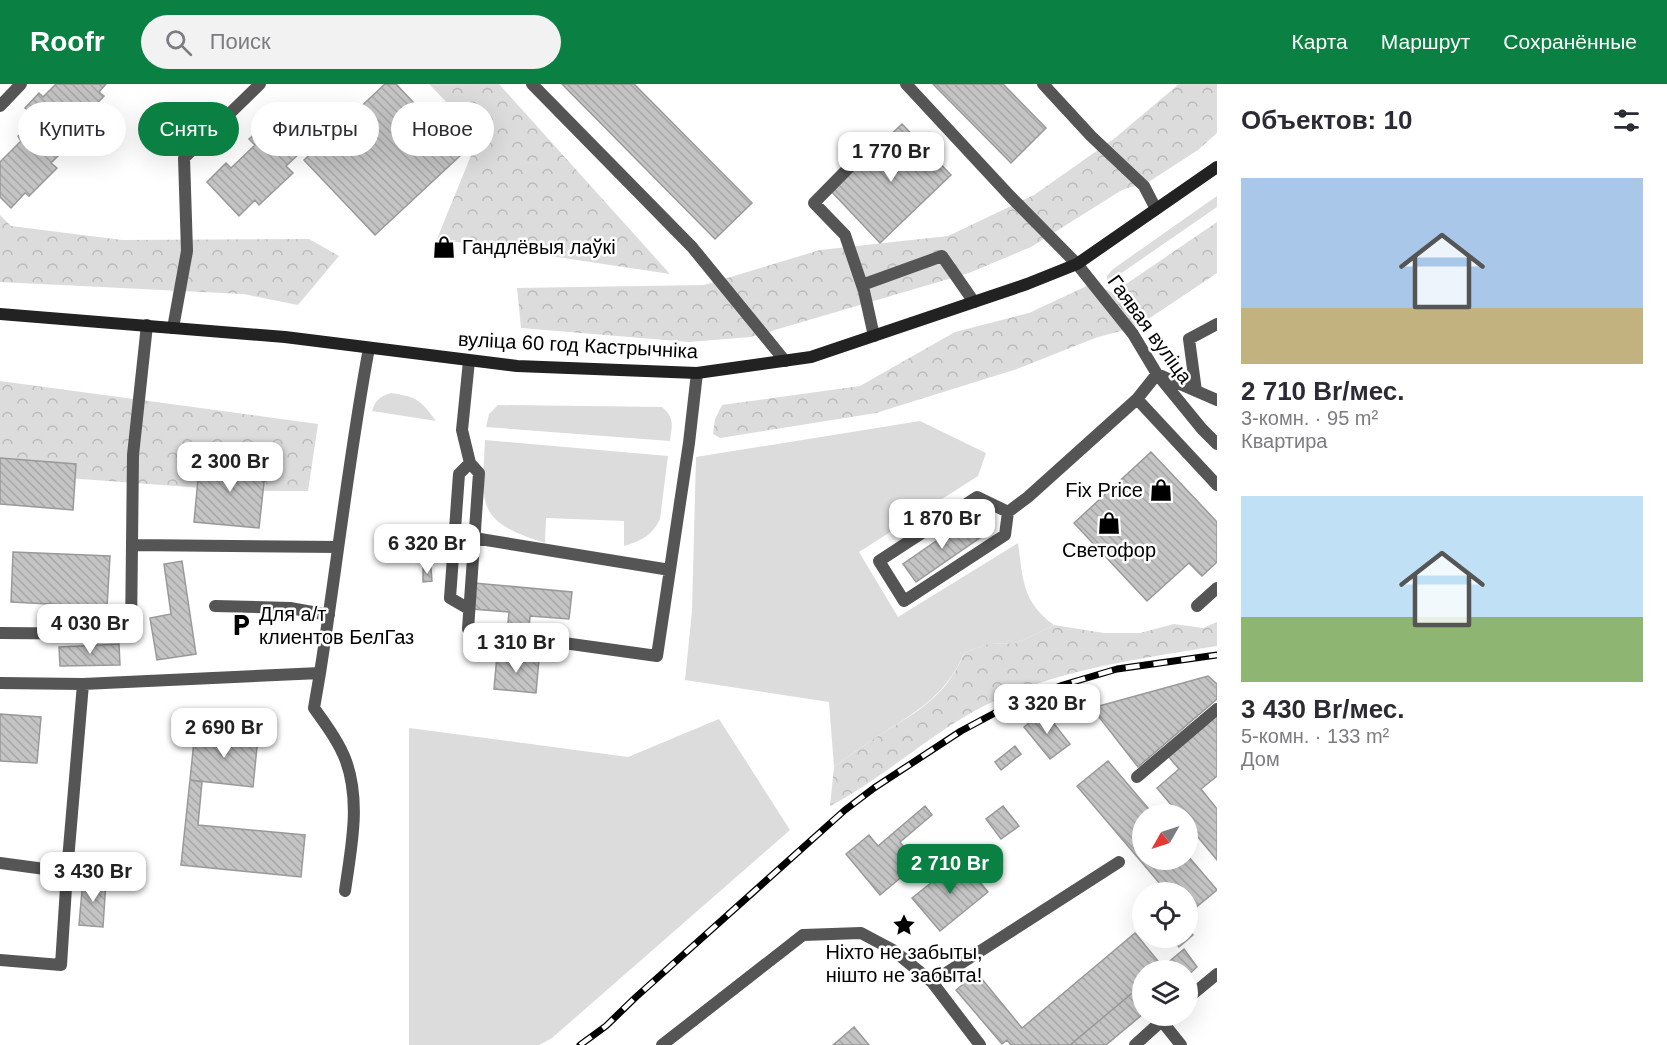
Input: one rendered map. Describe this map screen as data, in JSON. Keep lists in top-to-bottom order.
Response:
{
  "streets": {
    "street": ["вуліца 60 год Кастрычніка"],
    "lane": ["Гаявая вуліца"]
  },
  "crossings": [
    ["Гаявая вуліца", "вуліца 60 год Кастрычніка"]
  ],
  "places": {
    "shop": ["Гандлёвыя лаўкі", "Fix Price", "Светофор"],
    "parking": ["Для а/т клиентов БелГаз"],
    "place": ["Ніхто не забыты, нішто не забыта!"]
  },
  "north": "bottom left",
  "page": {
    "header": "Roofr",
    "search": "Поиск",
    "nav": ["Карта", "Маршрут", "Сохранённые"],
    "heading": "Объектов: 10",
    "chip": [
      "Купить",
      "Снять",
      "Фильтры",
      "Новое"
    ],
    "price": [
      "1 770 Br",
      "2 300 Br",
      "1 870 Br",
      "6 320 Br",
      "4 030 Br",
      "1 310 Br",
      "3 320 Br",
      "2 690 Br",
      "2 710 Br",
      "3 430 Br"
    ],
    "list": [
      {
        "name": "2 710 Br/мес.",
        "note": "3-комн. · 95 m² · Квартира"
      },
      {
        "name": "3 430 Br/мес.",
        "note": "5-комн. · 133 m² · Дом"
      }
    ]
  }
}
